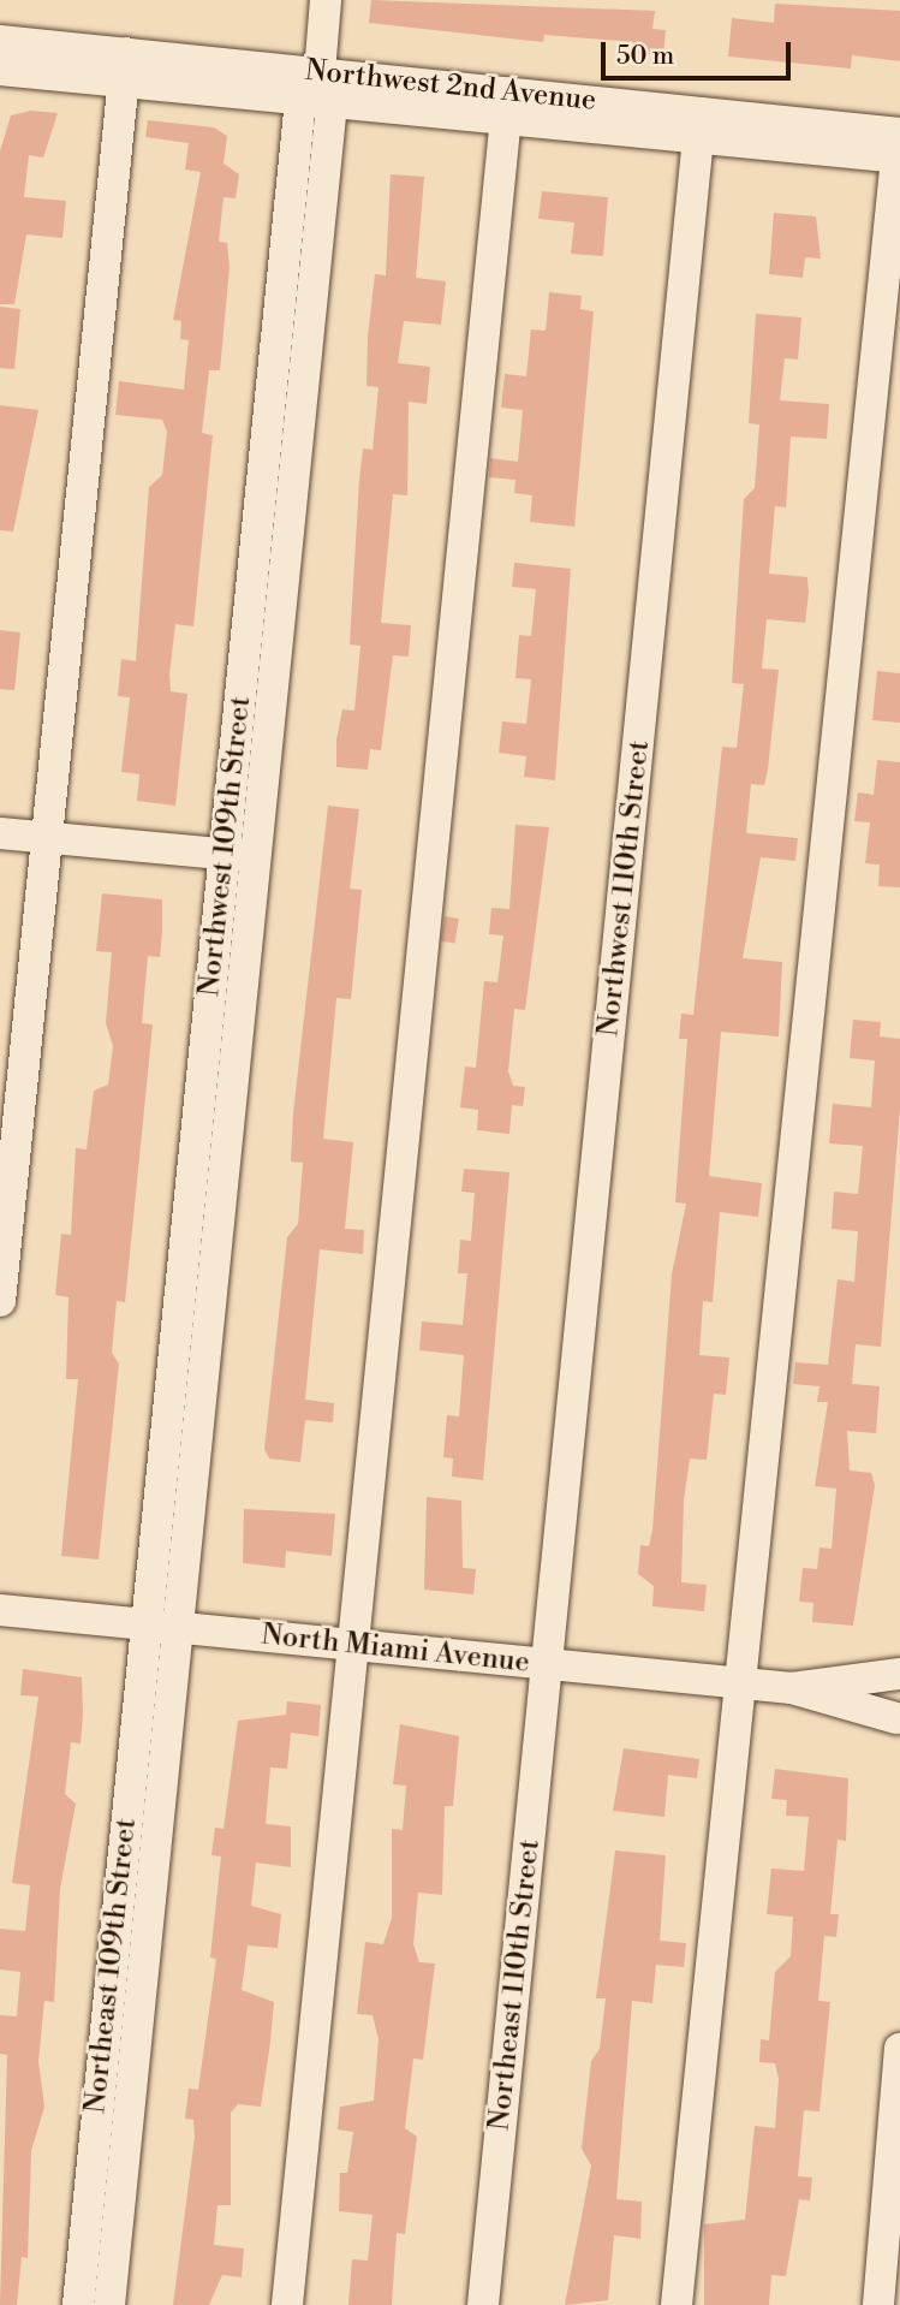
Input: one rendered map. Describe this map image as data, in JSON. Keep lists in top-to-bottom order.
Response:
{
  "streets": {
    "street": [
      "Northwest 2nd Avenue",
      "Northwest 109th Street",
      "Northwest 110th Street",
      "North Miami Avenue",
      "Northeast 109th Street",
      "Northeast 110th Street"
    ]
  },
  "crossings": [
    ["Northwest 2nd Avenue", "Northwest 109th Street"],
    ["Northwest 2nd Avenue", "Northwest 110th Street"],
    ["Northwest 109th Street", "North Miami Avenue"],
    ["Northwest 109th Street", "Northeast 109th Street"],
    ["Northwest 110th Street", "North Miami Avenue"],
    ["Northwest 110th Street", "Northeast 110th Street"],
    ["North Miami Avenue", "Northeast 109th Street"],
    ["North Miami Avenue", "Northeast 110th Street"]
  ],
  "scale_bar": "50 m"
}
